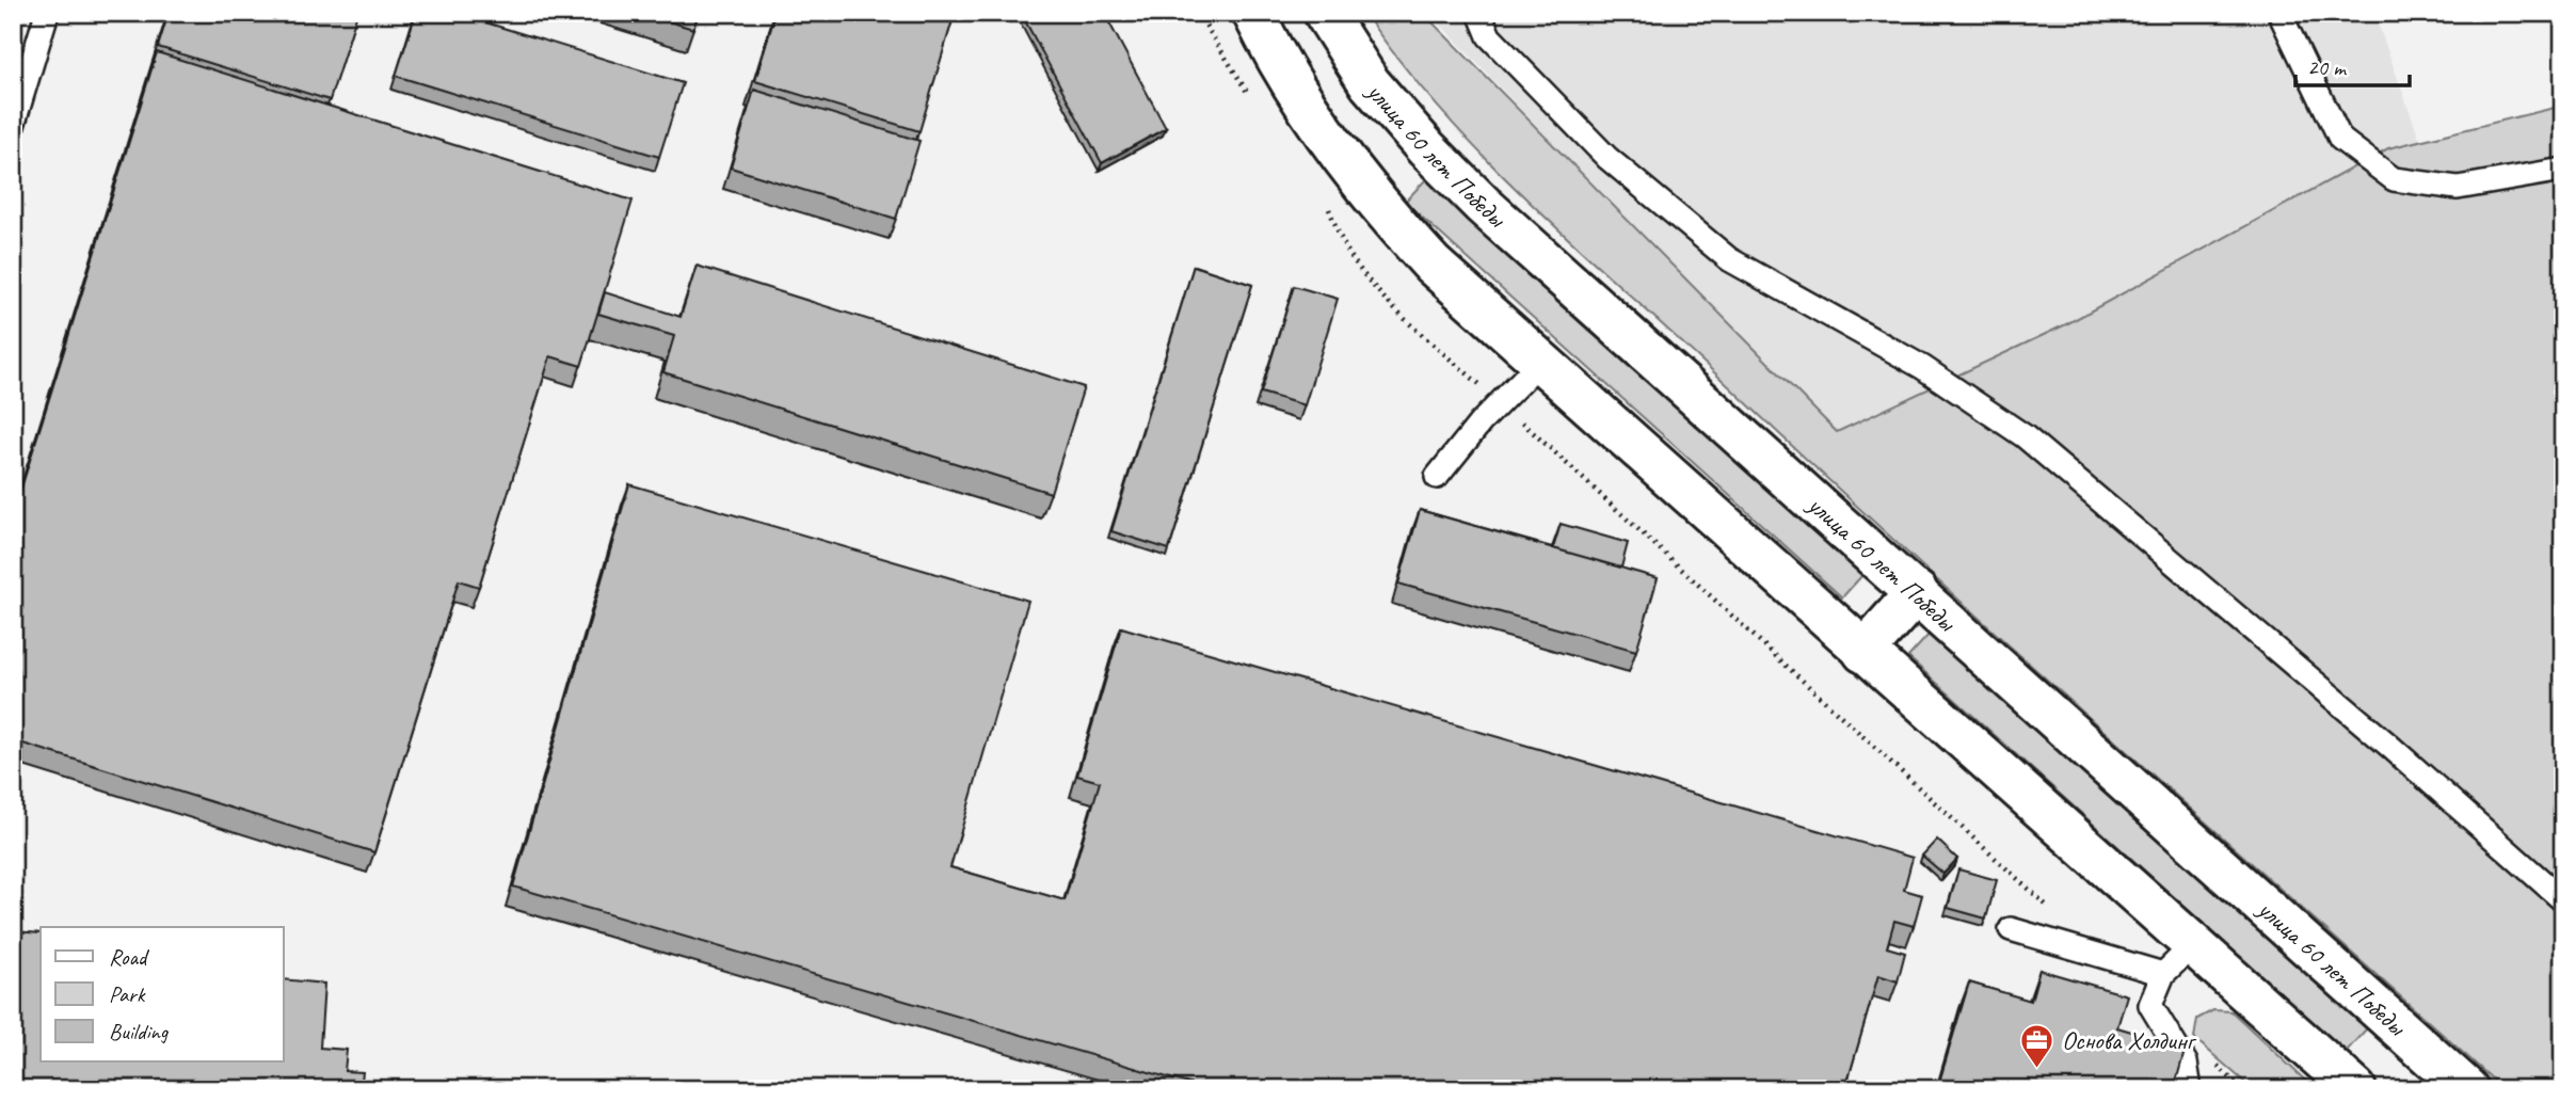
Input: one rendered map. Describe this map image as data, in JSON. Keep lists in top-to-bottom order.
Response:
{
  "streets": {
    "main road": ["улица 60 лет Победы"]
  },
  "places": {
    "office": ["Основа Холдинг"]
  },
  "legend": ["Road", "Park", "Building"],
  "scale_bar": "20 m"
}
